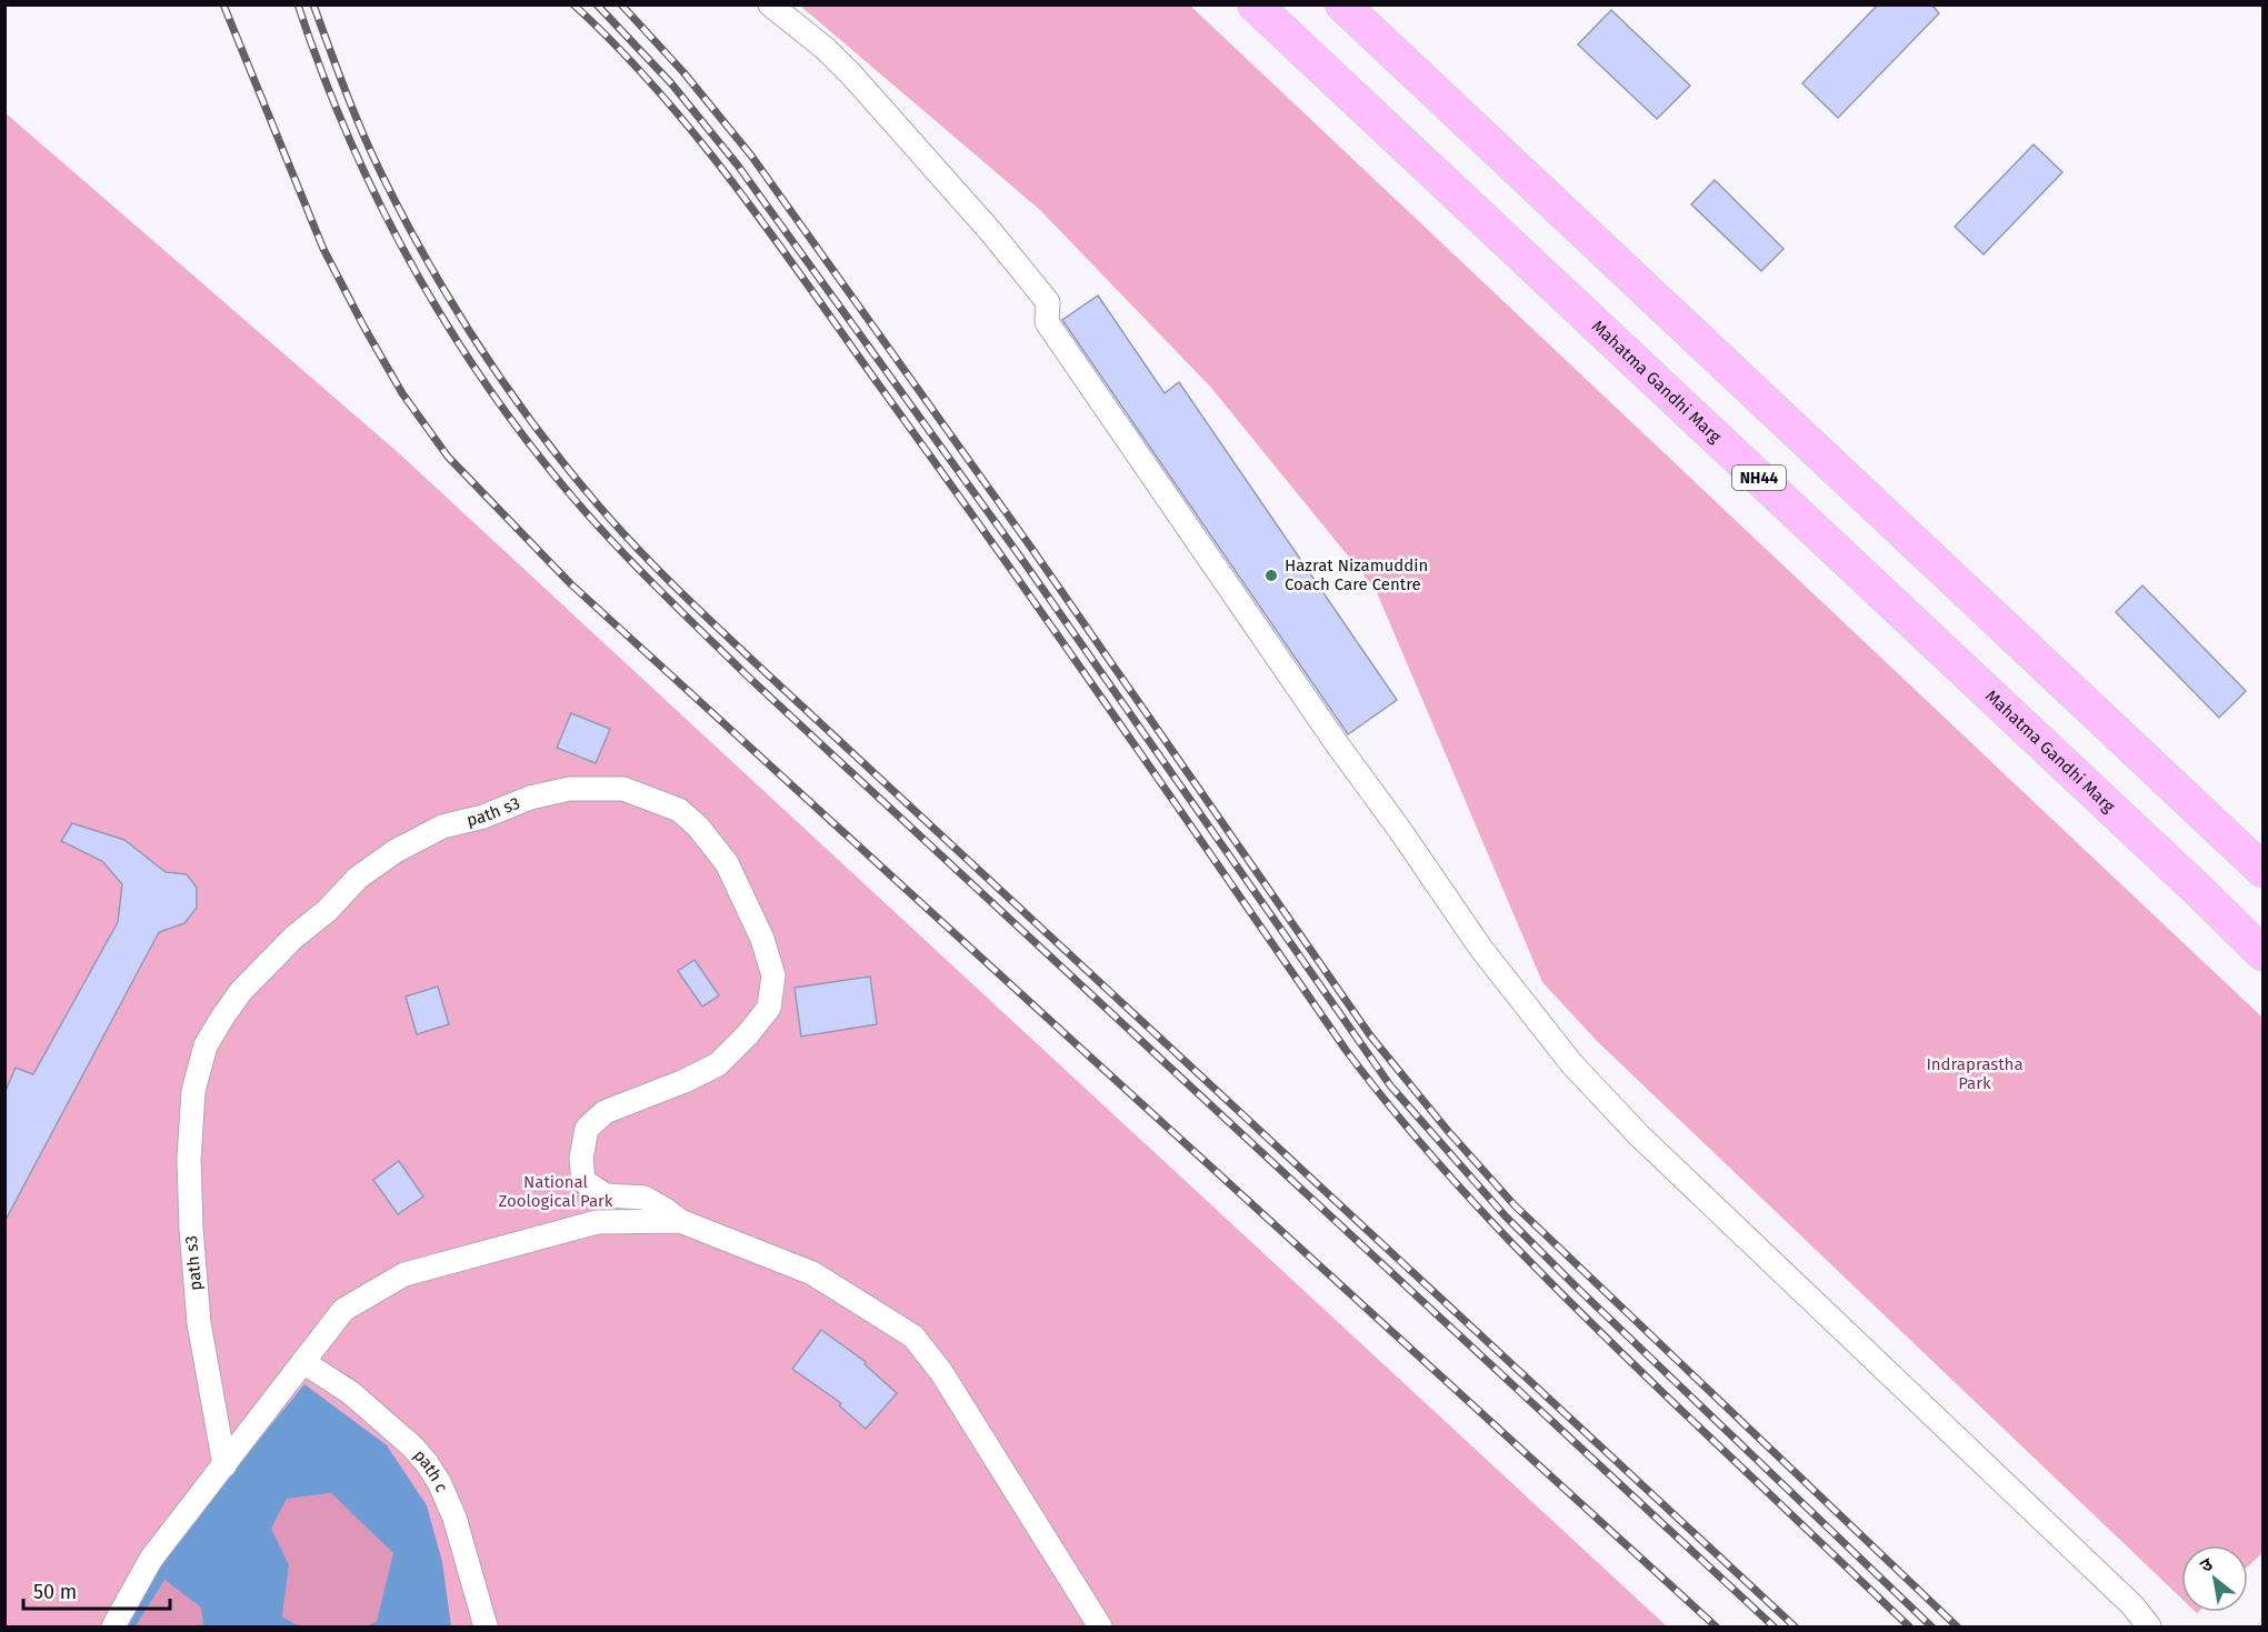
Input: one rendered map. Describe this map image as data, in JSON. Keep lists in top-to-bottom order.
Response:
{
  "streets": {
    "highway": ["Mahatma Gandhi Marg", "NH44"],
    "street": ["path s3", "path c"]
  },
  "parks": ["Indraprastha Park", "National Zoological Park"],
  "places": ["Hazrat Nizamuddin Coach Care Centre"],
  "scale_bar": "50 m",
  "north": "top left"
}
